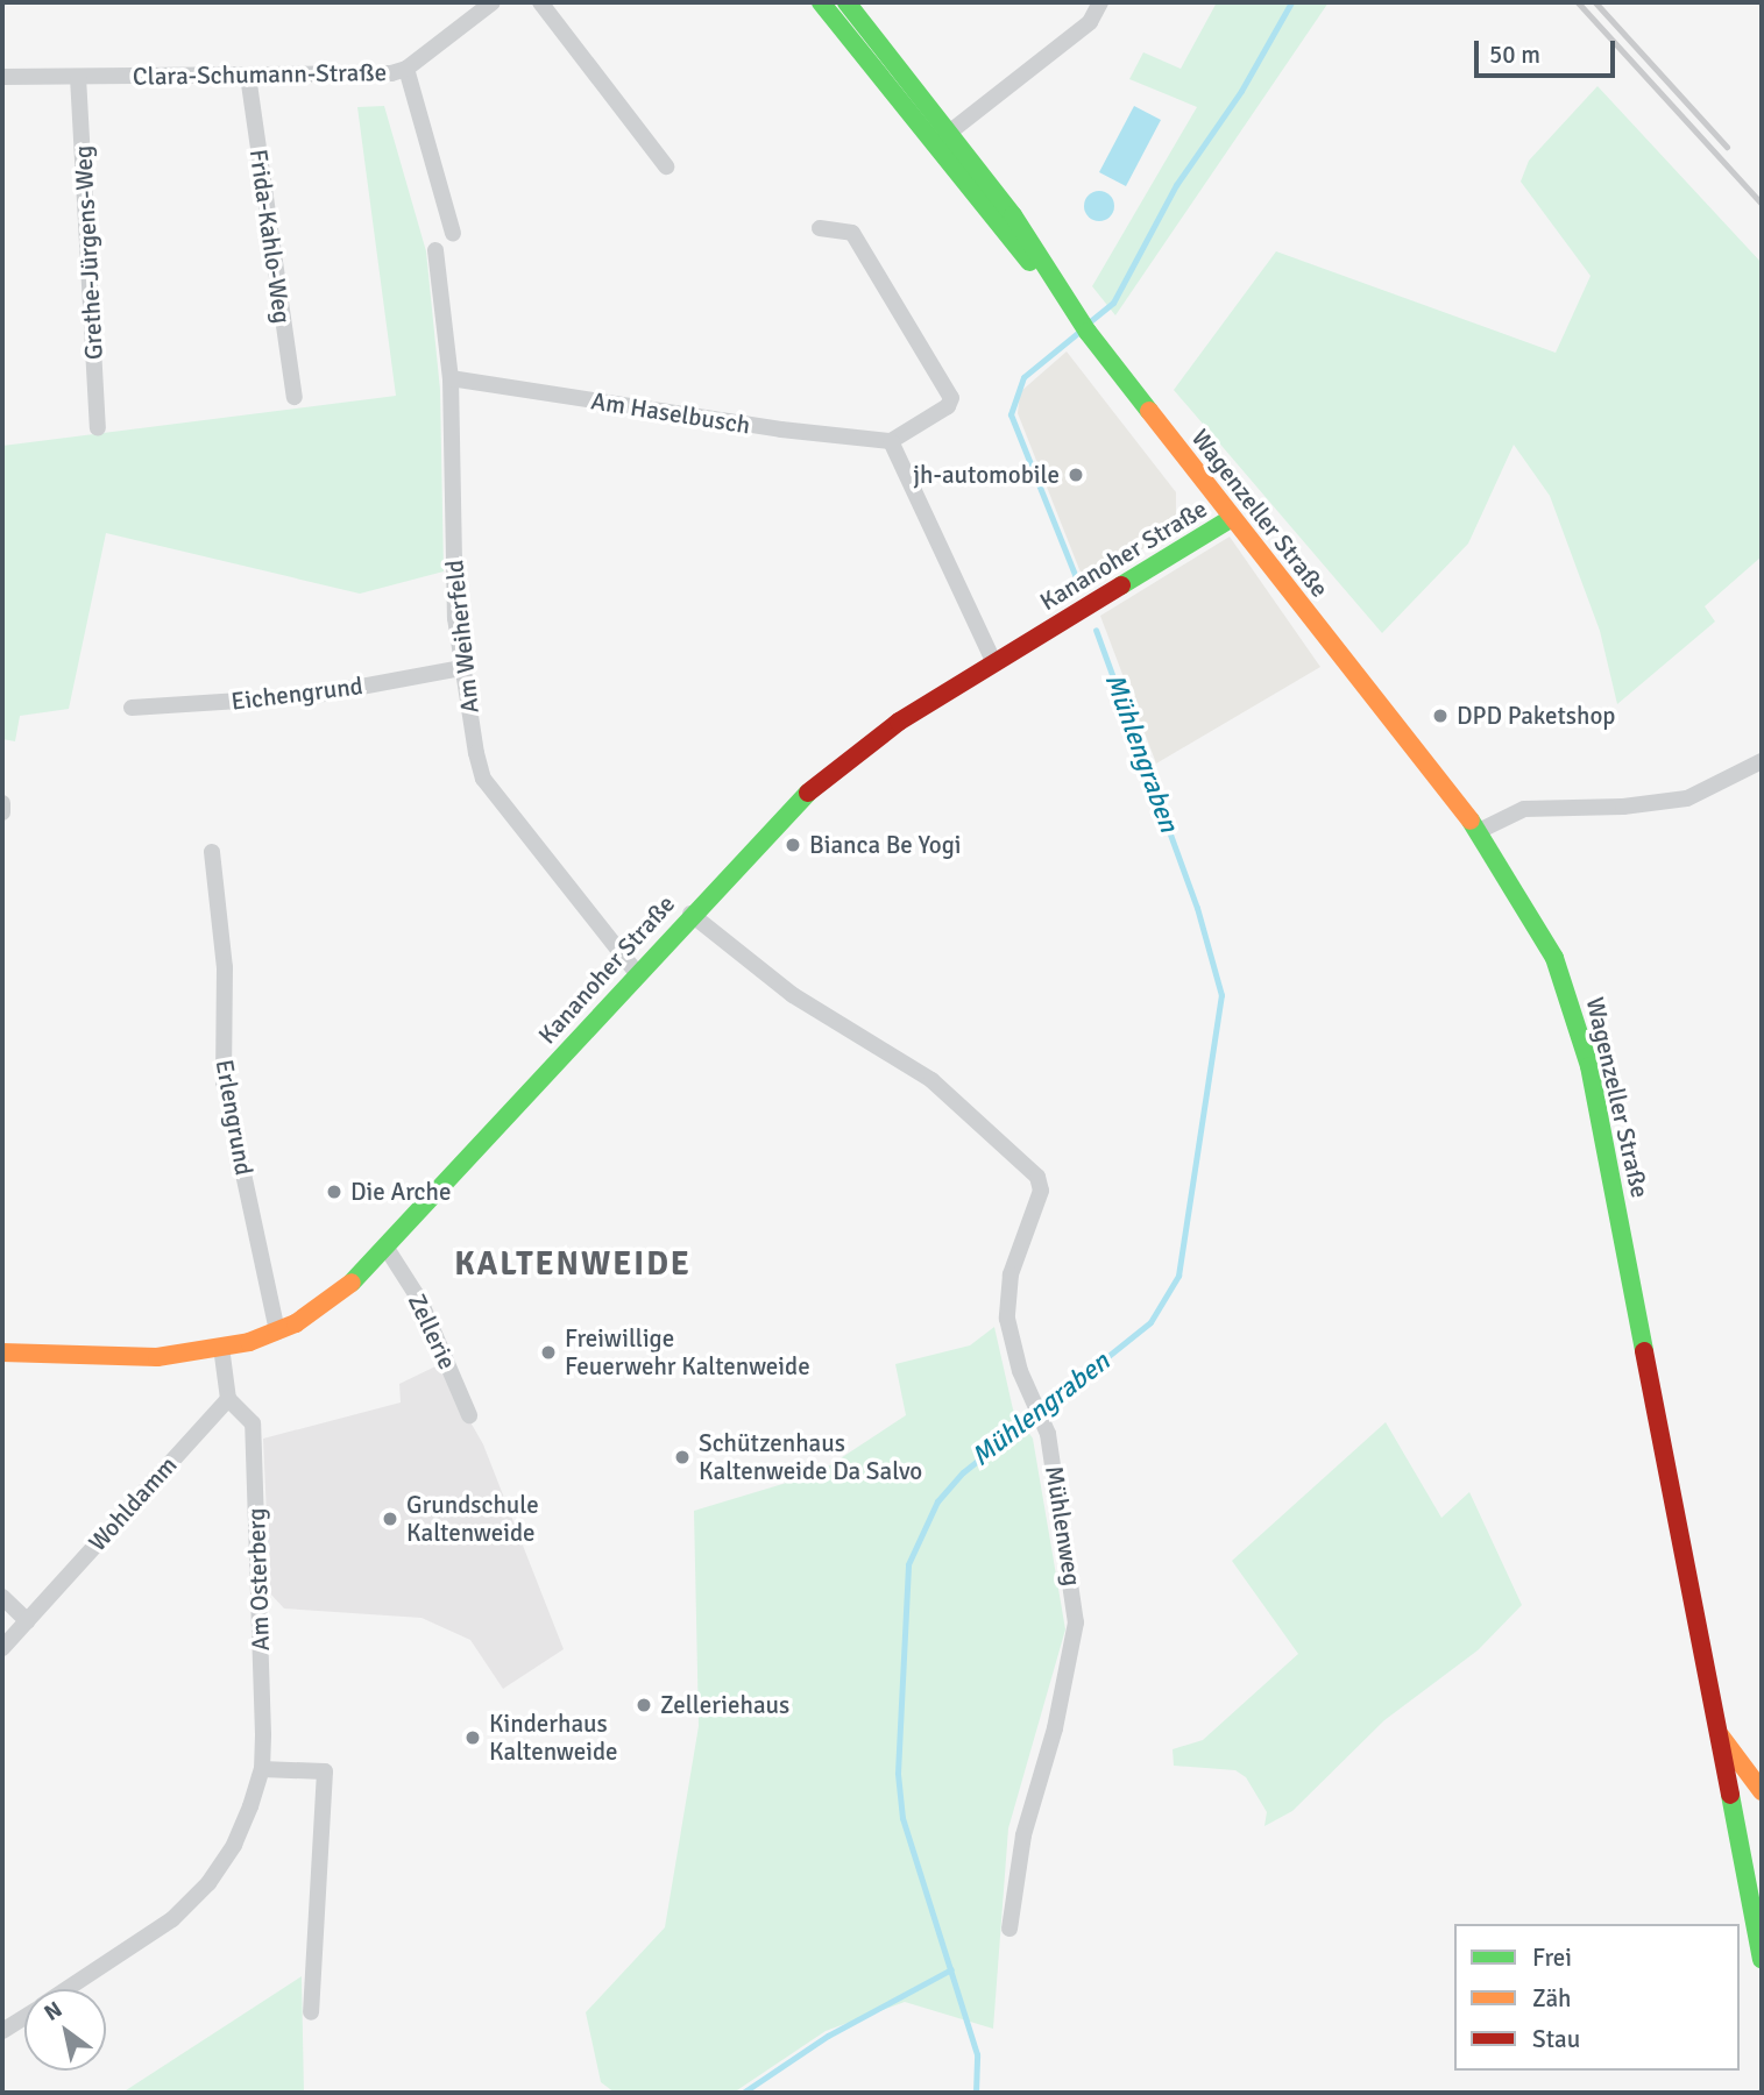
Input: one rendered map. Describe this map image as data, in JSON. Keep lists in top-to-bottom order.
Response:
{
  "streets": {
    "main road": ["Wagenzeller Straße", "Kananoher Straße"],
    "street": [
      "Clara-Schumann-Straße",
      "Frida-Kahlo-Weg",
      "Grethe-Jürgens-Weg",
      "Am Haselbusch",
      "Am Weiherfeld",
      "Eichengrund",
      "Erlengrund",
      "Zellerie",
      "Wohldamm",
      "Mühlenweg",
      "Am Osterberg"
    ]
  },
  "crossings": [
    ["Clara-Schumann-Straße", "Frida-Kahlo-Weg"],
    ["Clara-Schumann-Straße", "Grethe-Jürgens-Weg"],
    ["Am Haselbusch", "Am Weiherfeld"],
    ["Wagenzeller Straße", "Kananoher Straße"],
    ["Kananoher Straße", "Am Weiherfeld"],
    ["Kananoher Straße", "Erlengrund"],
    ["Kananoher Straße", "Zellerie"],
    ["Kananoher Straße", "Mühlenweg"],
    ["Am Weiherfeld", "Eichengrund"],
    ["Wohldamm", "Am Osterberg"]
  ],
  "districts": ["KALTENWEIDE"],
  "water": ["Mühlengraben"],
  "places": [
    "jh-automobile",
    "DPD Paketshop",
    "Bianca Be Yogi",
    "Die Arche",
    "Freiwillige Feuerwehr Kaltenweide",
    "Schützenhaus Kaltenweide Da Salvo",
    "Grundschule Kaltenweide",
    "Zelleriehaus",
    "Kinderhaus Kaltenweide"
  ],
  "legend": ["Frei", "Zäh", "Stau"],
  "scale_bar": "50 m",
  "north": "top left"
}
